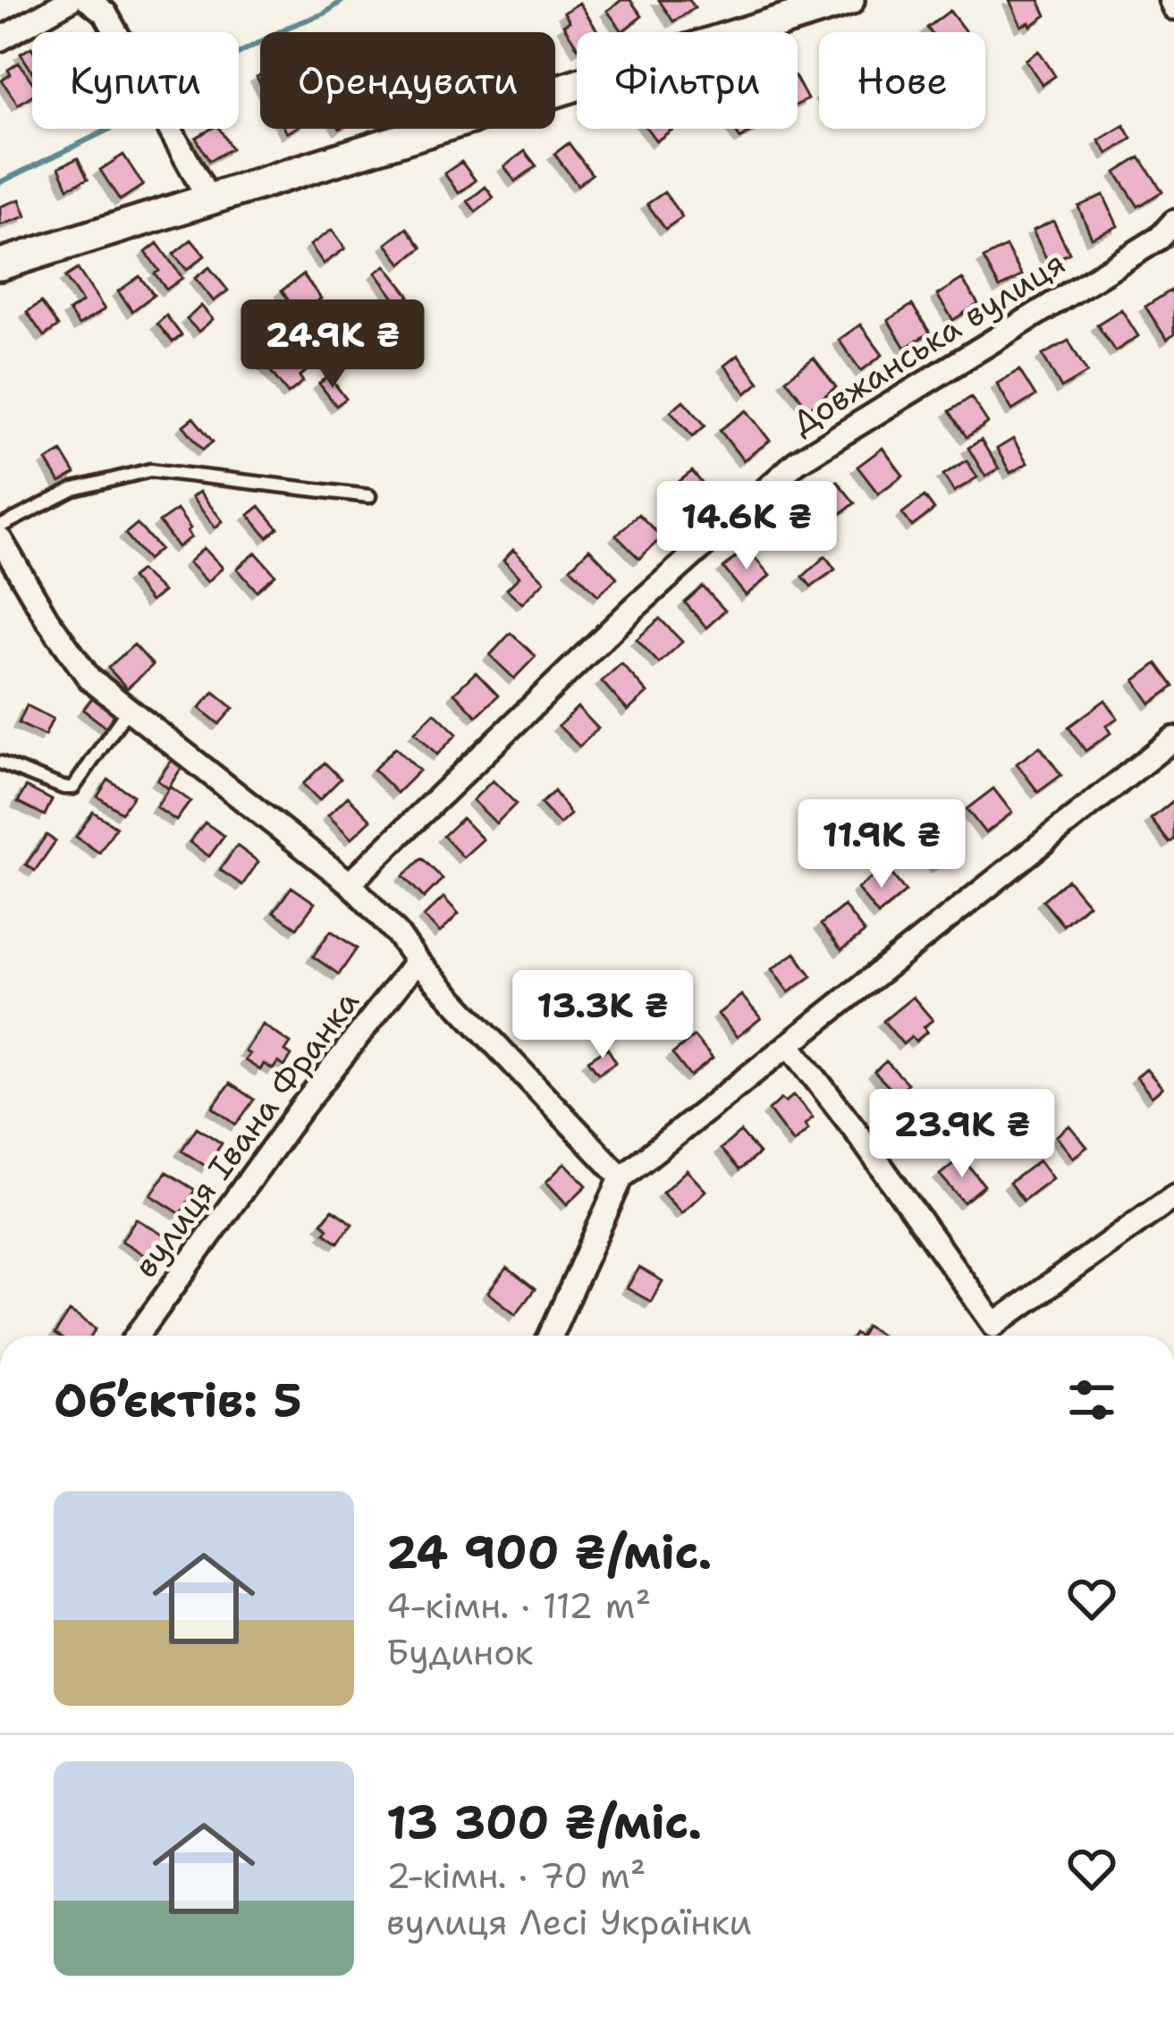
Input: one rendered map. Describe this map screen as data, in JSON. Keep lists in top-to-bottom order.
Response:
{
  "streets": {
    "street": ["Довжанська вулиця", "вулиця Івана Франка"]
  },
  "page": {
    "chip": [
      "Купити",
      "Орендувати",
      "Фільтри",
      "Нове"
    ],
    "price": [
      "24.9K ₴",
      "14.6K ₴",
      "11.9K ₴",
      "13.3K ₴",
      "23.9K ₴"
    ],
    "heading": "Об’єктів: 5",
    "list": [
      {
        "name": "24 900 ₴/міс.",
        "note": "4-кімн. · 112 m² · Будинок"
      },
      {
        "name": "13 300 ₴/міс.",
        "note": "2-кімн. · 70 m² · вулиця Лесі Українки"
      }
    ]
  }
}
